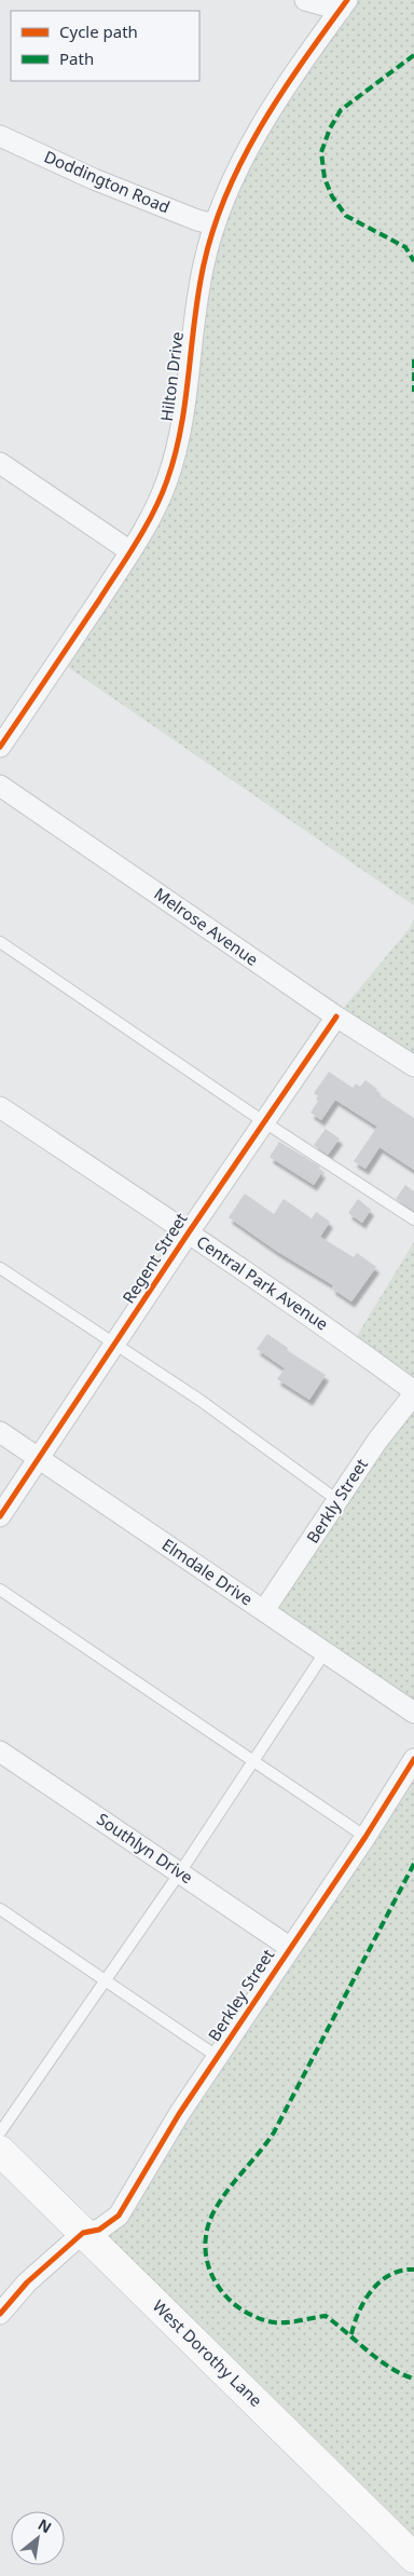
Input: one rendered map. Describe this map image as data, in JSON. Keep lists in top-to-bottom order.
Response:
{
  "streets": {
    "main road": ["West Dorothy Lane"],
    "street": [
      "Doddington Road",
      "Hilton Drive",
      "Melrose Avenue",
      "Regent Street",
      "Central Park Avenue",
      "Berkly Street",
      "Elmdale Drive",
      "Southlyn Drive",
      "Berkley Street"
    ]
  },
  "crossings": [
    ["Doddington Road", "Hilton Drive"],
    ["Melrose Avenue", "Regent Street"],
    ["Regent Street", "Central Park Avenue"],
    ["Regent Street", "Elmdale Drive"],
    ["Central Park Avenue", "Berkly Street"],
    ["Berkly Street", "Elmdale Drive"],
    ["Southlyn Drive", "Berkley Street"],
    ["Berkley Street", "West Dorothy Lane"]
  ],
  "legend": ["Cycle path", "Path"],
  "north": "top right"
}
